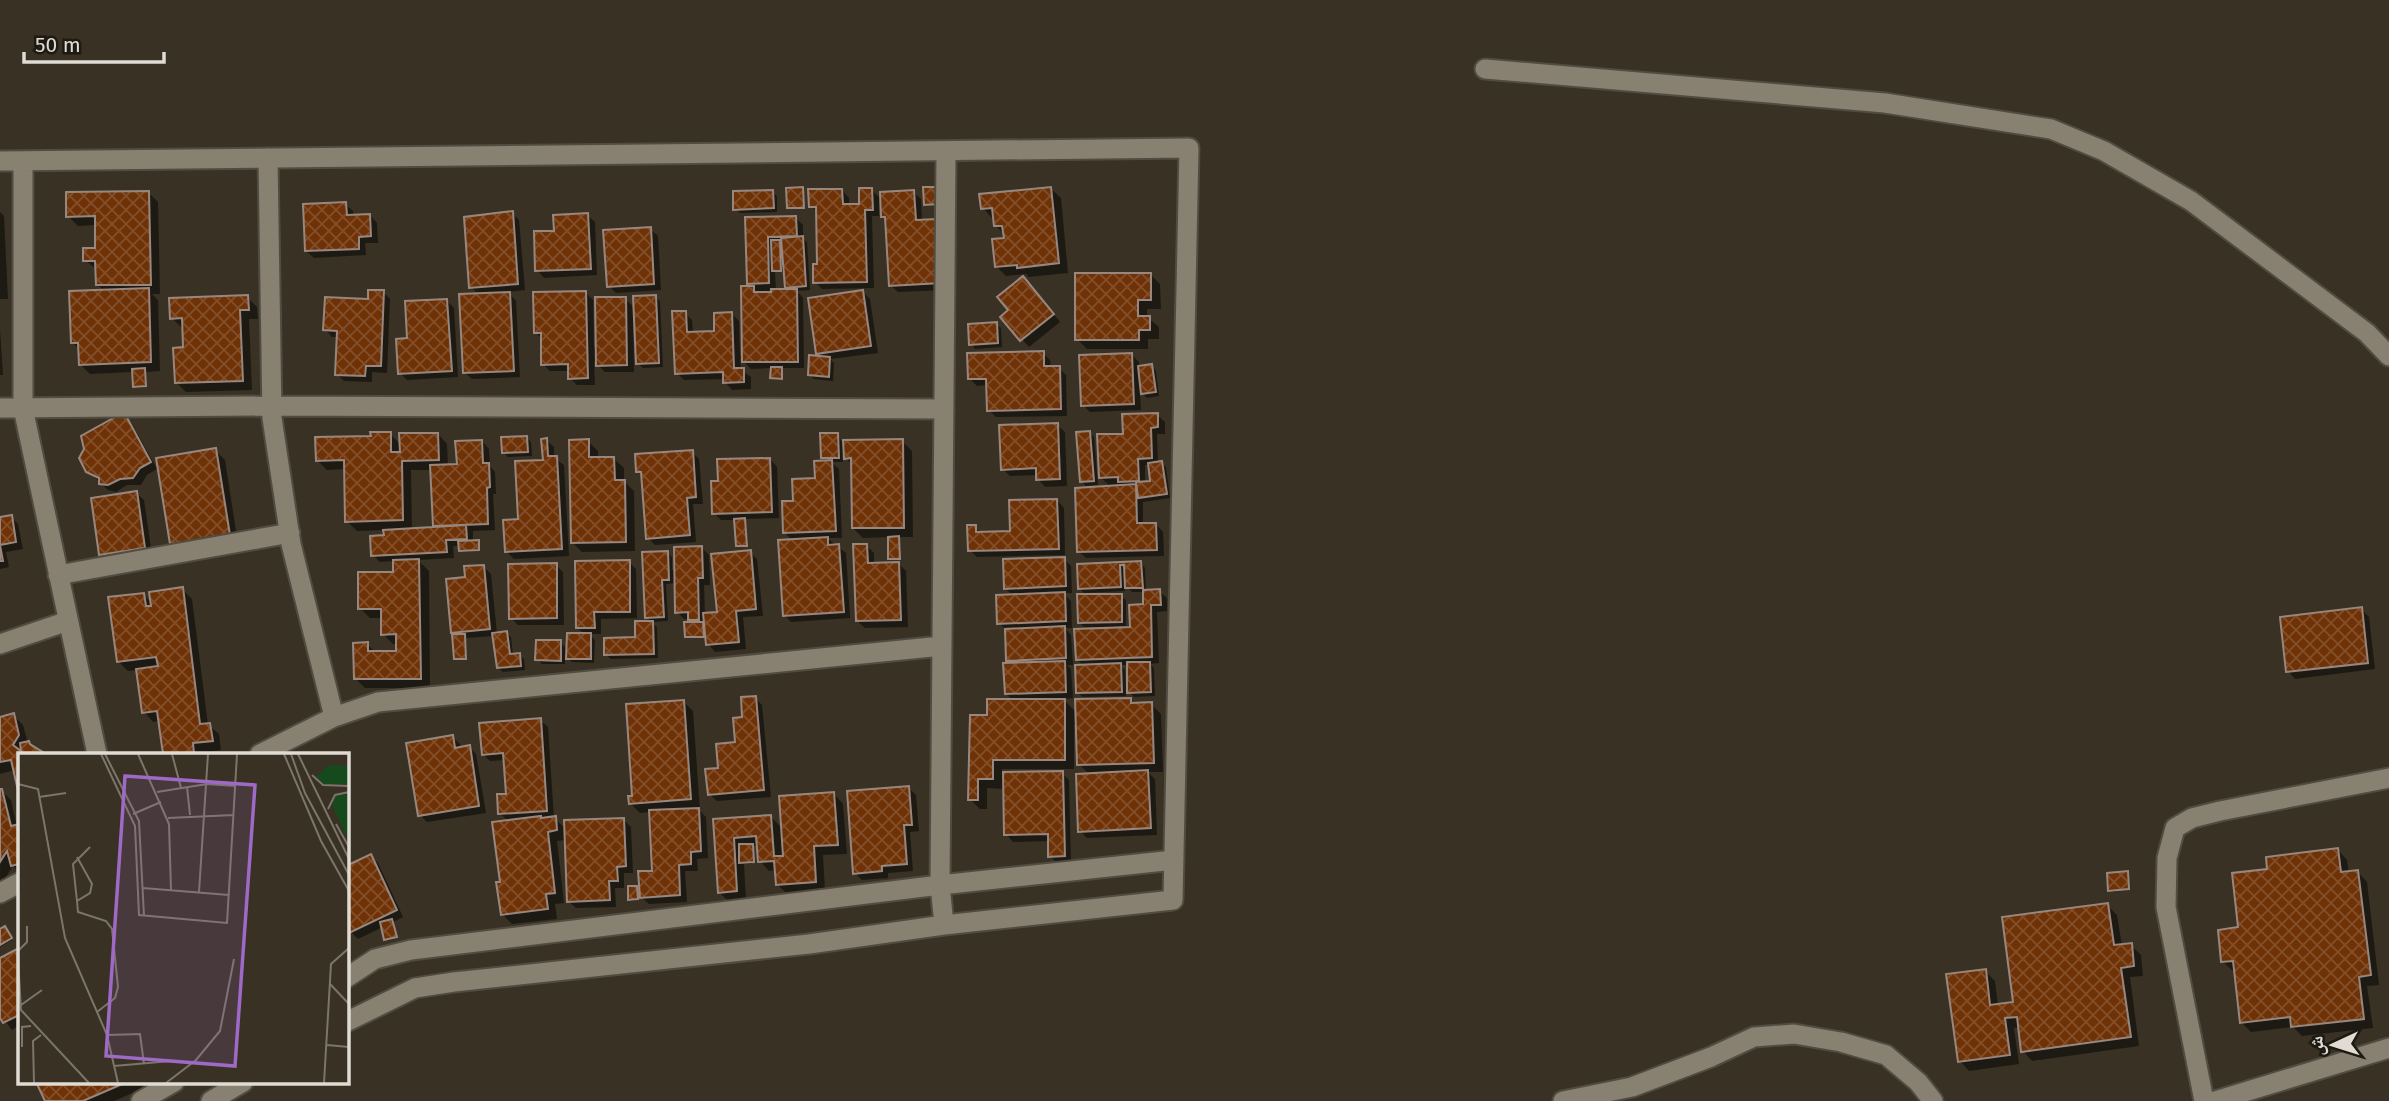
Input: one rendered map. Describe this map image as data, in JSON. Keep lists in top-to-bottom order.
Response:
{
  "scale_bar": "50 m",
  "north": "left"
}
